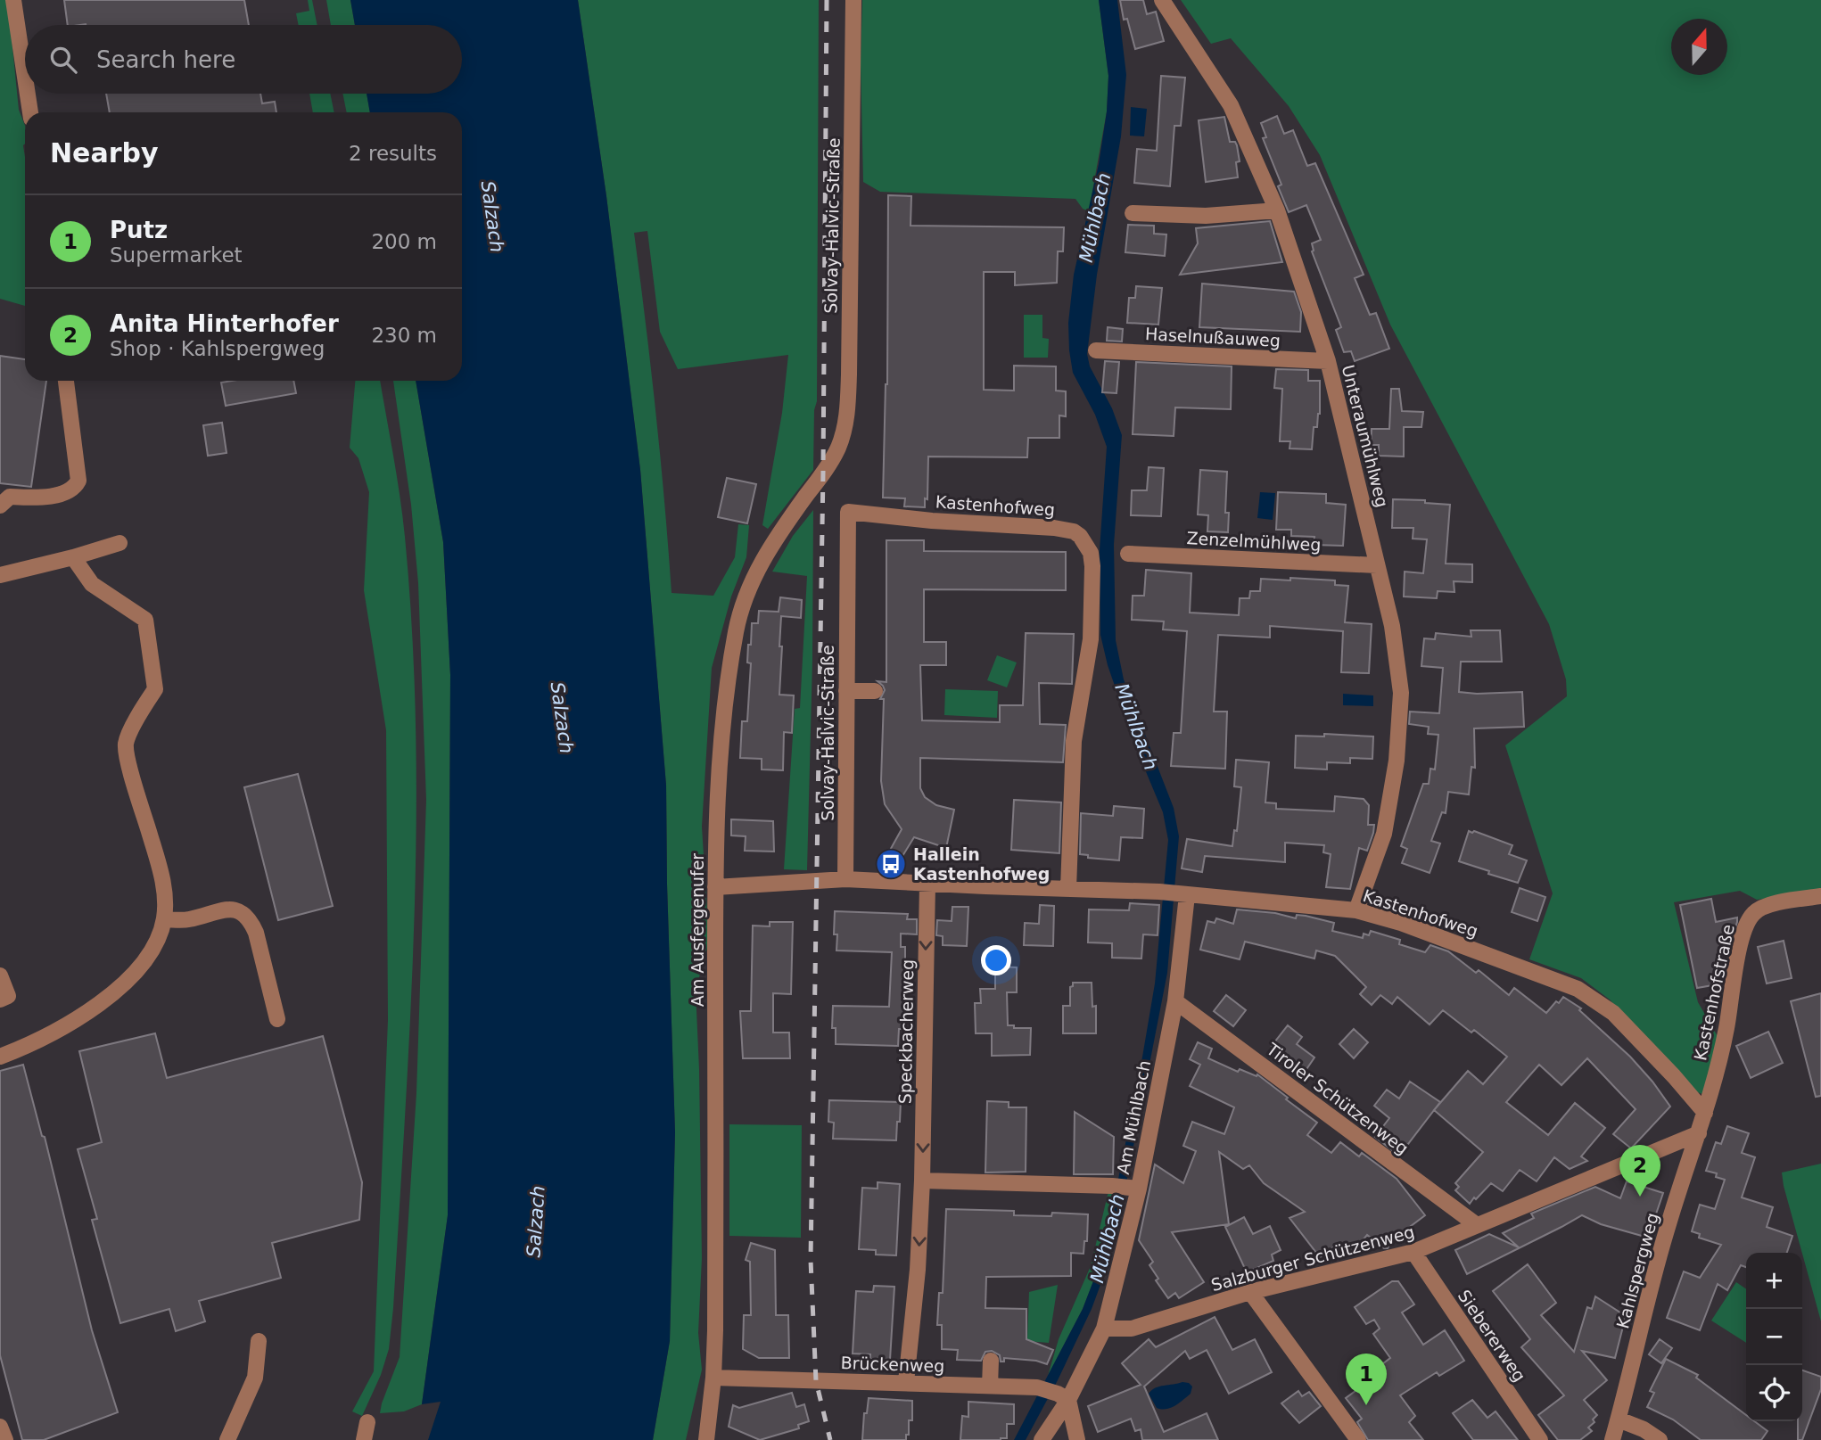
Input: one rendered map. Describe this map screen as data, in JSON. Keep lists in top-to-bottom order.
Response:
{
  "streets": {
    "street": [
      "Solvay-Halvic-Straße",
      "Haselnußauweg",
      "Unteraumühlweg",
      "Kastenhofweg",
      "Zenzelmühlweg",
      "Am Ausfergenufer",
      "Kastenhofstraße",
      "Speckbacherweg",
      "Tiroler Schützenweg",
      "Am Mühlbach",
      "Salzburger Schützenweg",
      "Kahlspergweg",
      "Siebererweg",
      "Brückenweg"
    ]
  },
  "crossings": [
    ["Solvay-Halvic-Straße", "Kastenhofweg"],
    ["Solvay-Halvic-Straße", "Am Ausfergenufer"],
    ["Haselnußauweg", "Unteraumühlweg"],
    ["Unteraumühlweg", "Kastenhofweg"],
    ["Unteraumühlweg", "Zenzelmühlweg"],
    ["Kastenhofweg", "Am Ausfergenufer"],
    ["Kastenhofweg", "Kastenhofstraße"],
    ["Kastenhofweg", "Speckbacherweg"],
    ["Kastenhofweg", "Am Mühlbach"],
    ["Kastenhofweg", "Kahlspergweg"],
    ["Am Ausfergenufer", "Brückenweg"],
    ["Kastenhofstraße", "Kahlspergweg"],
    ["Speckbacherweg", "Brückenweg"],
    ["Tiroler Schützenweg", "Am Mühlbach"],
    ["Tiroler Schützenweg", "Salzburger Schützenweg"],
    ["Am Mühlbach", "Salzburger Schützenweg"],
    ["Am Mühlbach", "Brückenweg"],
    ["Salzburger Schützenweg", "Kahlspergweg"],
    ["Salzburger Schützenweg", "Siebererweg"]
  ],
  "one_way": ["Speckbacherweg"],
  "water": ["Salzach", "Mühlbach"],
  "places": {
    "bus stop": ["Hallein Kastenhofweg"]
  },
  "north": "top",
  "page": {
    "search": "Search here",
    "heading": ["Nearby", "2 results"],
    "list": [
      {
        "mark": "1",
        "name": "Putz",
        "note": "Supermarket",
        "value": "200 m"
      },
      {
        "mark": "2",
        "name": "Anita Hinterhofer",
        "note": "Shop · Kahlspergweg",
        "value": "230 m"
      }
    ],
    "pins": ["2", "1"],
    "map_buttons": ["+", "−"]
  }
}
